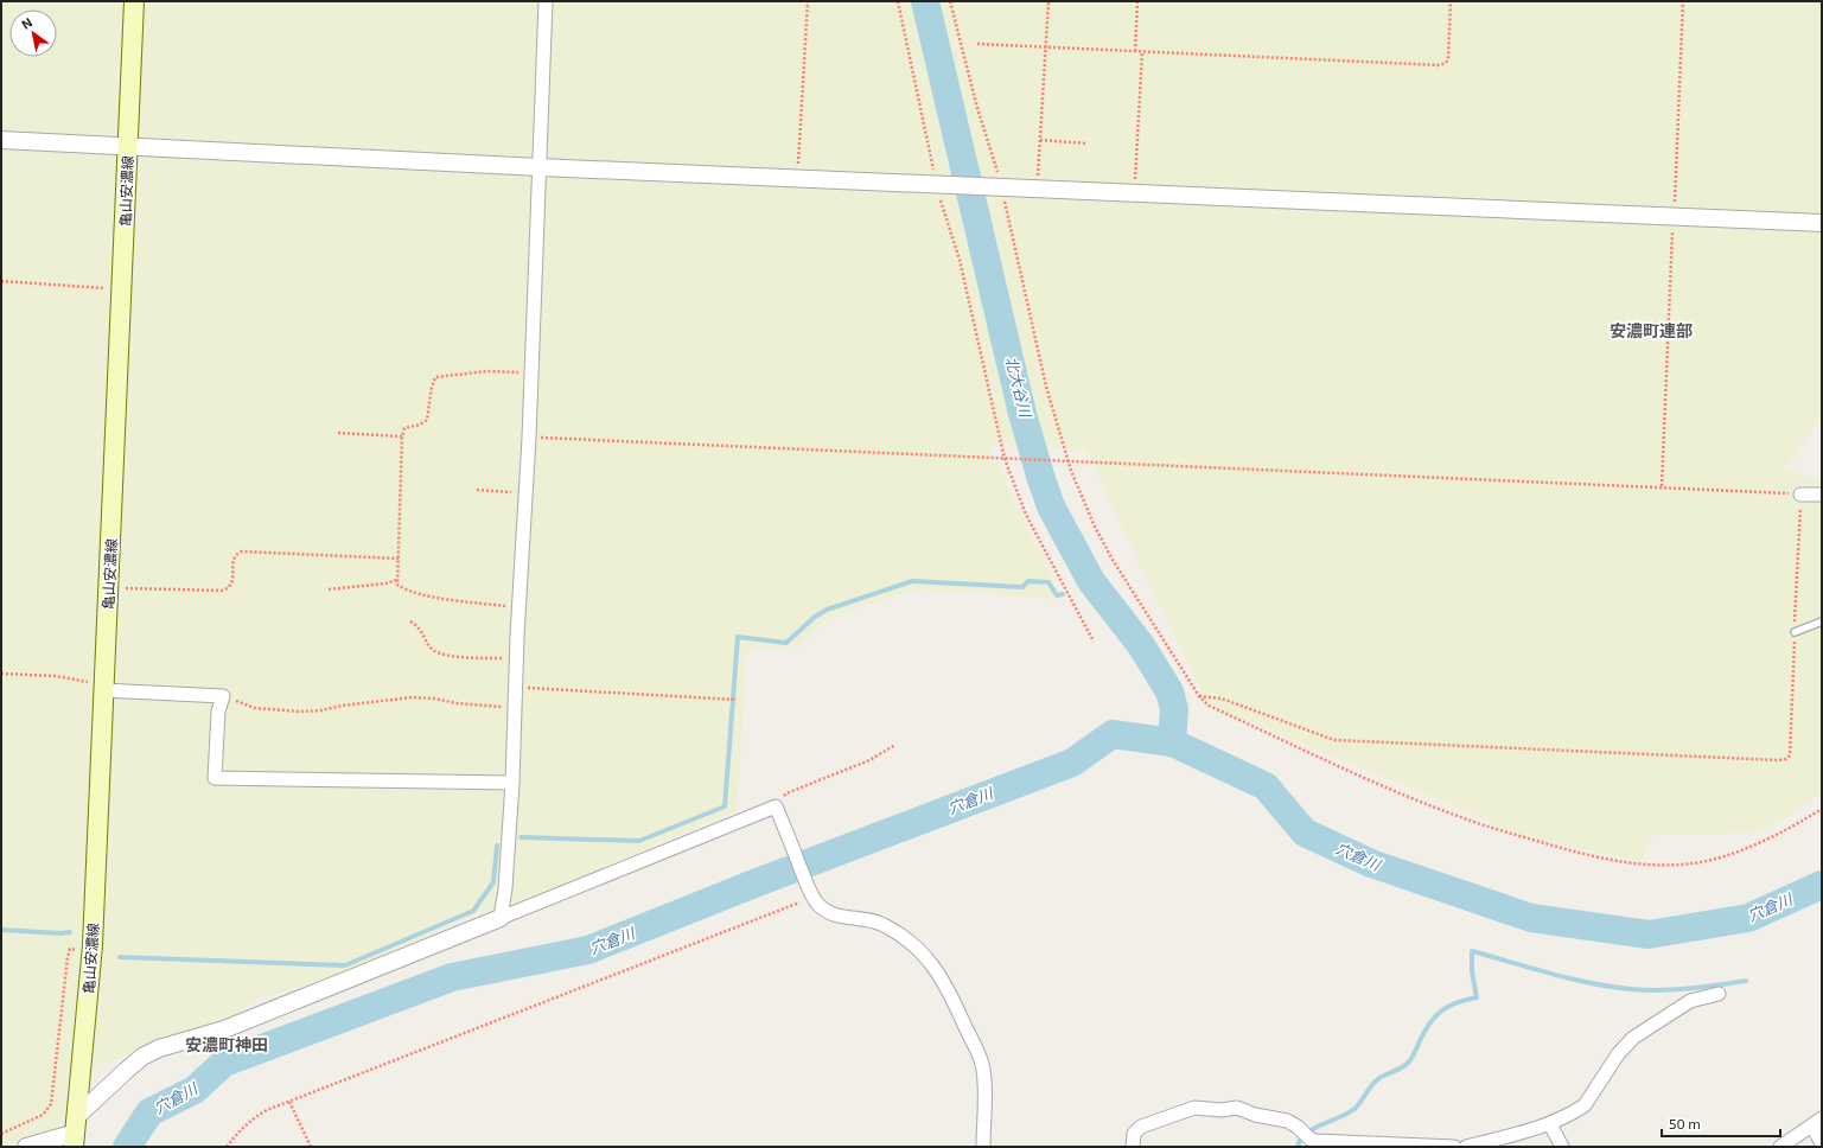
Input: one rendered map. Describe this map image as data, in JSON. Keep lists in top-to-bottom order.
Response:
{
  "streets": {
    "main road": ["亀山安濃線"]
  },
  "districts": ["安濃町連部", "安濃町神田"],
  "water": ["北大谷川", "穴倉川"],
  "scale_bar": "50 m",
  "north": "top left"
}
